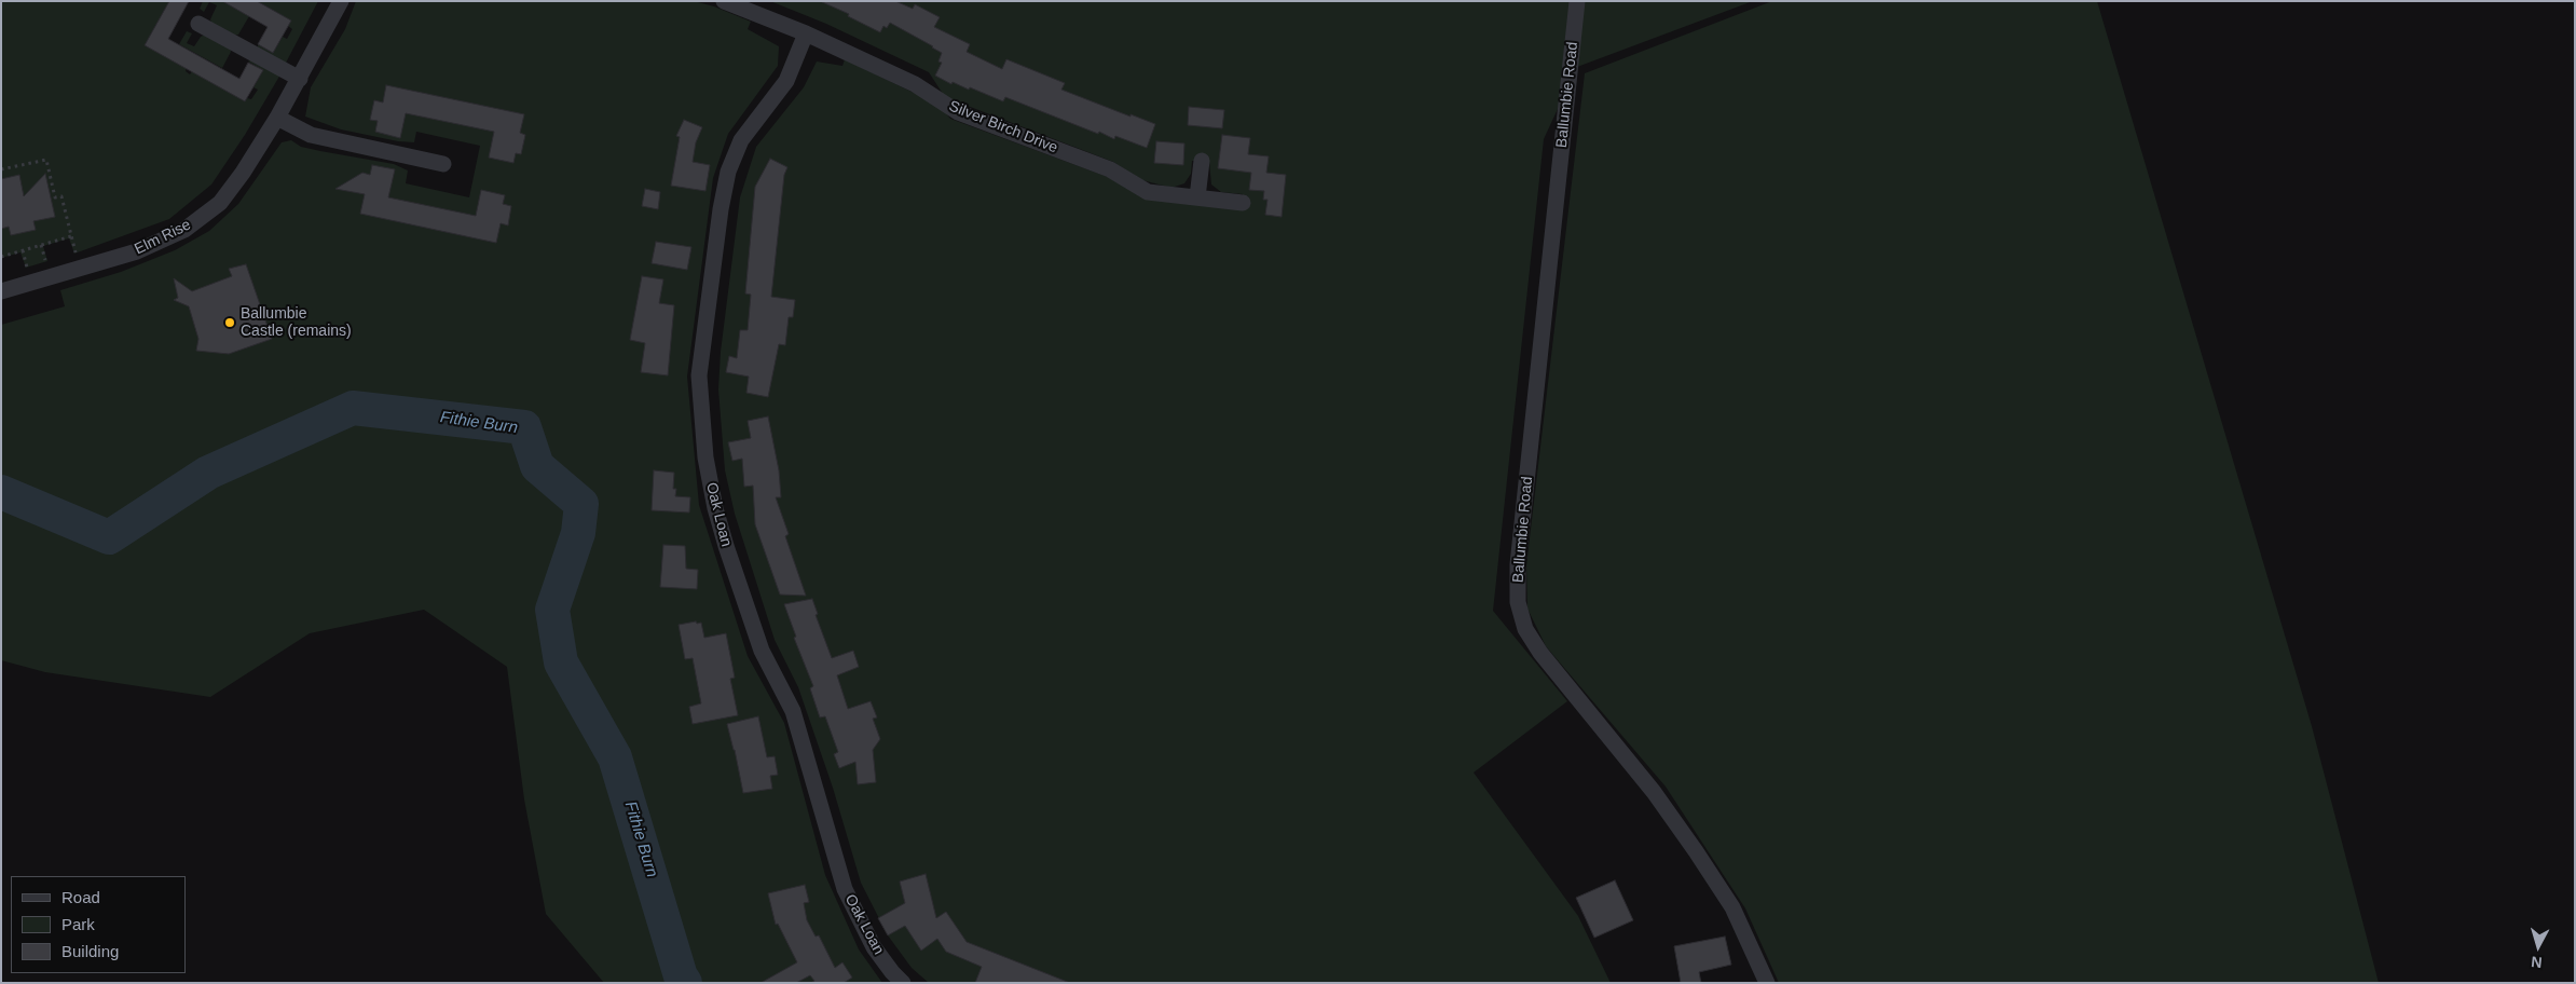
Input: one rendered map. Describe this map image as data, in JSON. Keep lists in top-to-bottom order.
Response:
{
  "streets": {
    "street": [
      "Ballumbie Road",
      "Silver Birch Drive",
      "Elm Rise",
      "Oak Loan"
    ]
  },
  "crossings": [
    ["Silver Birch Drive", "Oak Loan"]
  ],
  "water": ["Fithie Burn"],
  "places": ["Ballumbie Castle (remains)"],
  "legend": ["Road", "Park", "Building"],
  "north": "bottom"
}
